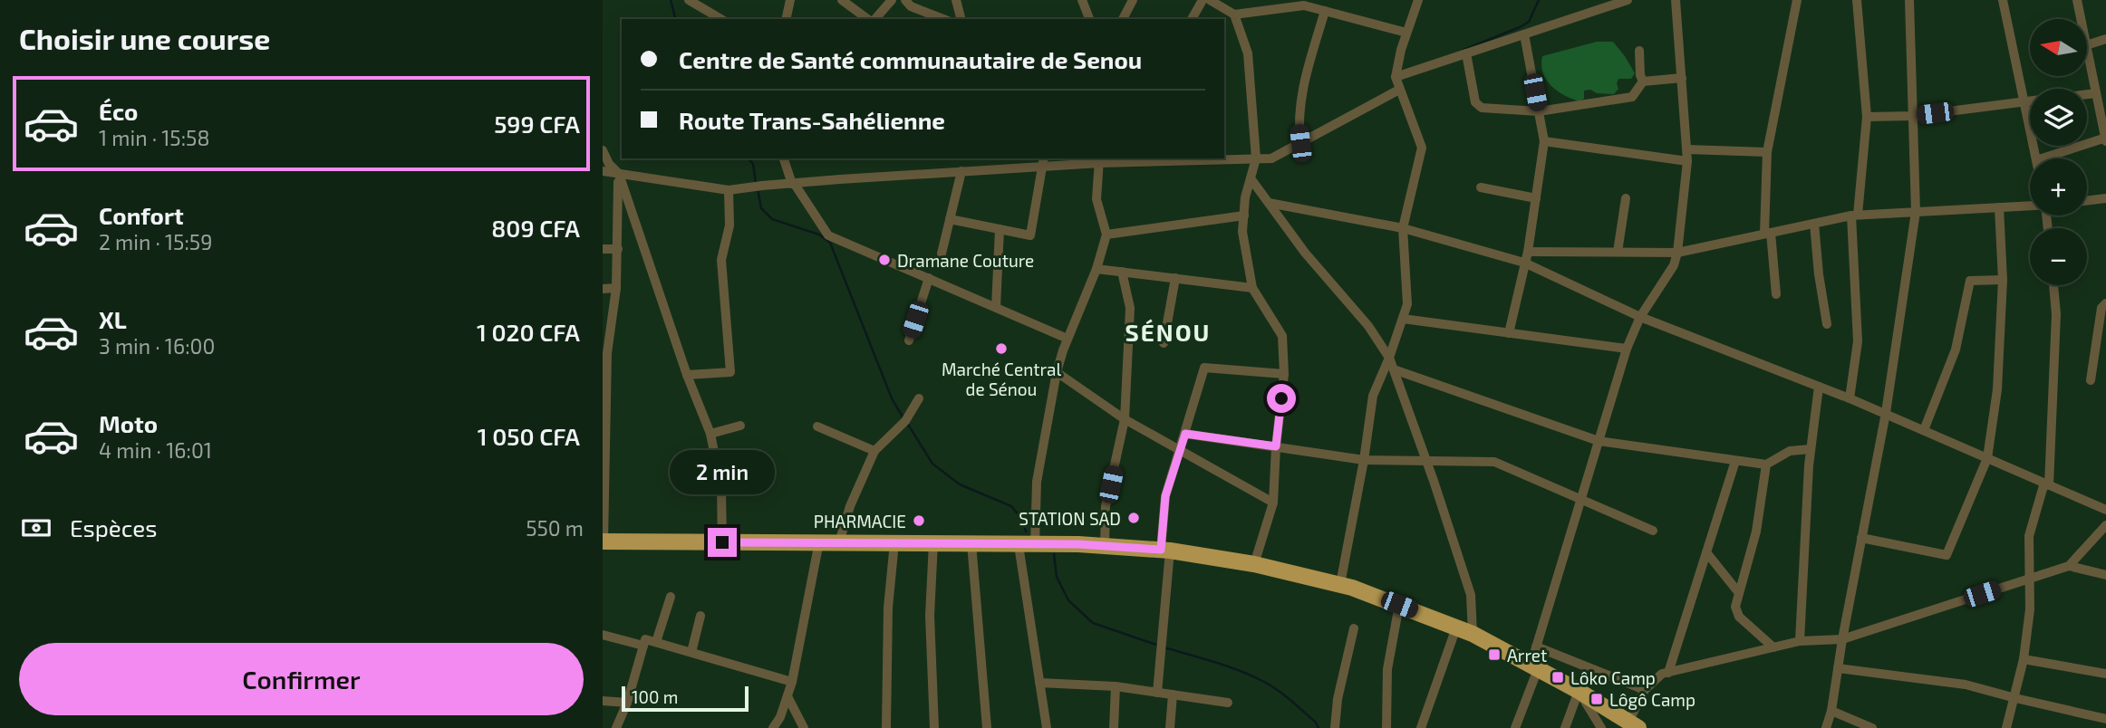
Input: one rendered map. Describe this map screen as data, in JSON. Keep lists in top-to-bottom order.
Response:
{
  "districts": ["SÉNOU"],
  "places": {
    "other": [
      "Dramane Couture",
      "Marché Central de Sénou",
      "STATION SAD",
      "PHARMACIE"
    ],
    "transit": ["Arret", "Lôko Camp", "Lôgô Camp"]
  },
  "scale_bar": "100 m",
  "north": "left",
  "page": {
    "heading": "Choisir une course",
    "map_buttons": ["+", "−"],
    "banner": ["Centre de Santé communautaire de Senou", "Route Trans-Sahélienne"],
    "list": [
      {
        "name": "Éco",
        "note": "1 min · 15:58",
        "value": "599 CFA"
      },
      {
        "name": "Confort",
        "note": "2 min · 15:59",
        "value": "809 CFA"
      },
      {
        "name": "XL",
        "note": "3 min · 16:00",
        "value": "1 020 CFA"
      },
      {
        "name": "Moto",
        "note": "4 min · 16:01",
        "value": "1 050 CFA"
      }
    ],
    "bubble": "2 min",
    "pay": ["Espèces", "550 m"],
    "buttons": "Confirmer",
    "scale": "100 m"
  }
}
